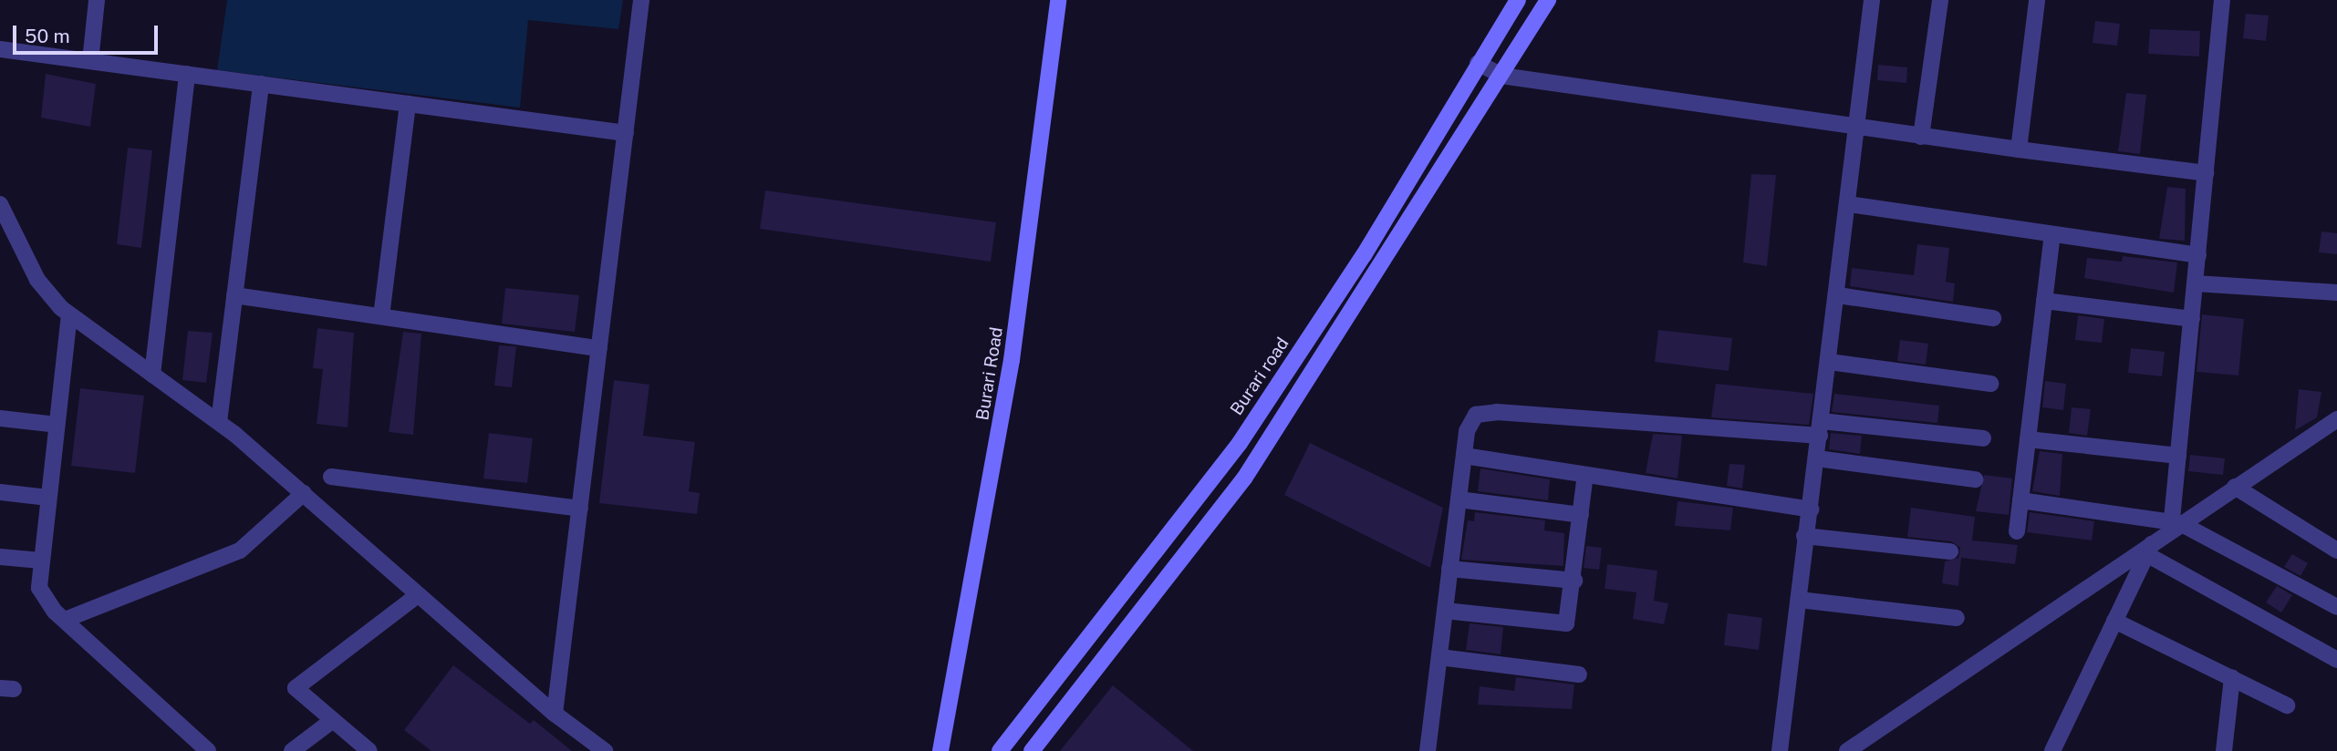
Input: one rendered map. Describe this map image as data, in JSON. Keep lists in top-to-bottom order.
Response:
{
  "streets": {
    "main road": ["Burari Road", "Burari road"]
  },
  "scale_bar": "50 m"
}
